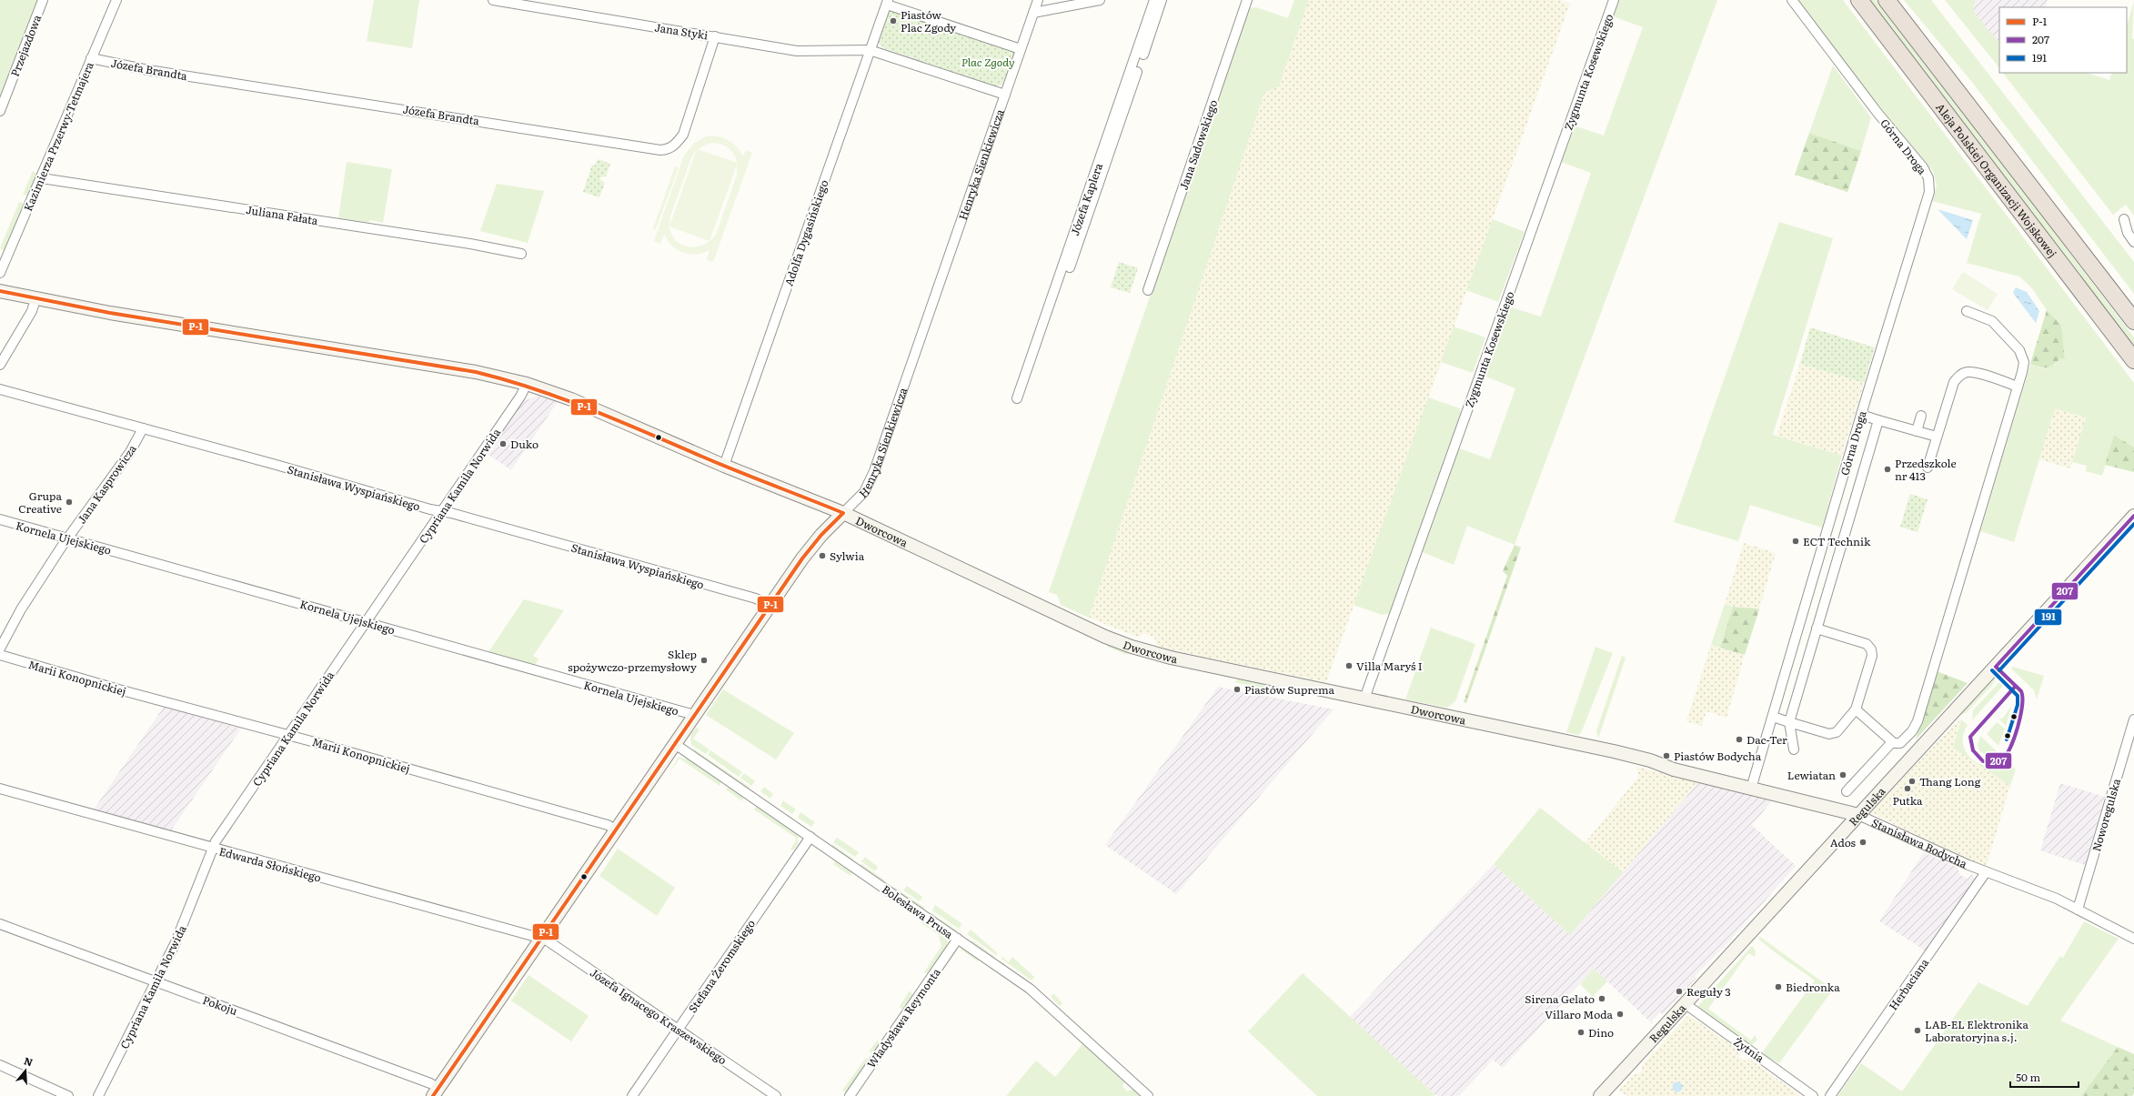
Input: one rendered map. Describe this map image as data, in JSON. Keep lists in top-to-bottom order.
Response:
{
  "streets": {
    "highway": ["Aleja Polskiej Organizacji Wojskowej"],
    "street": [
      "Jana Styki",
      "Przejazdowa",
      "Józefa Brandta",
      "Zygmunta Kosewskiego",
      "Kazimierza Przerwy-Tetmajera",
      "Jana Sadowskiego",
      "Górna Droga",
      "Henryka Sienkiewicza",
      "Józefa Kaplera",
      "Juliana Fałata",
      "Adolfa Dygasińskiego",
      "Jana Kasprowicza",
      "Cypriana Kamila Norwida",
      "Stanisława Wyspiańskiego",
      "Dworcowa",
      "Kornela Ujejskiego",
      "Marii Konopnickiej",
      "Regulska",
      "Noworegulska",
      "Stanisława Bodycha",
      "Edwarda Słońskiego",
      "Bolesława Prusa",
      "Stefana Żeromskiego",
      "Herbaciana",
      "Pokoju",
      "Józefa Ignacego Kraszewskiego",
      "Władysława Reymonta",
      "Żytnia"
    ]
  },
  "crossings": [
    ["Jana Styki", "Józefa Brandta"],
    ["Jana Styki", "Adolfa Dygasińskiego"],
    ["Józefa Brandta", "Kazimierza Przerwy-Tetmajera"],
    ["Zygmunta Kosewskiego", "Dworcowa"],
    ["Kazimierza Przerwy-Tetmajera", "Juliana Fałata"],
    ["Górna Droga", "Stanisława Bodycha"],
    ["Henryka Sienkiewicza", "Stanisława Wyspiańskiego"],
    ["Henryka Sienkiewicza", "Dworcowa"],
    ["Henryka Sienkiewicza", "Kornela Ujejskiego"],
    ["Henryka Sienkiewicza", "Marii Konopnickiej"],
    ["Henryka Sienkiewicza", "Edwarda Słońskiego"],
    ["Henryka Sienkiewicza", "Bolesława Prusa"],
    ["Henryka Sienkiewicza", "Pokoju"],
    ["Henryka Sienkiewicza", "Józefa Ignacego Kraszewskiego"],
    ["Adolfa Dygasińskiego", "Dworcowa"],
    ["Jana Kasprowicza", "Stanisława Wyspiańskiego"],
    ["Jana Kasprowicza", "Kornela Ujejskiego"],
    ["Cypriana Kamila Norwida", "Stanisława Wyspiańskiego"],
    ["Cypriana Kamila Norwida", "Dworcowa"],
    ["Cypriana Kamila Norwida", "Kornela Ujejskiego"],
    ["Cypriana Kamila Norwida", "Marii Konopnickiej"],
    ["Cypriana Kamila Norwida", "Edwarda Słońskiego"],
    ["Cypriana Kamila Norwida", "Pokoju"],
    ["Dworcowa", "Stanisława Bodycha"],
    ["Regulska", "Stanisława Bodycha"],
    ["Regulska", "Żytnia"],
    ["Noworegulska", "Stanisława Bodycha"],
    ["Stanisława Bodycha", "Herbaciana"],
    ["Edwarda Słońskiego", "Józefa Ignacego Kraszewskiego"],
    ["Bolesława Prusa", "Stefana Żeromskiego"],
    ["Bolesława Prusa", "Władysława Reymonta"],
    ["Stefana Żeromskiego", "Józefa Ignacego Kraszewskiego"]
  ],
  "parks": ["Plac Zgody"],
  "places": [
    "Piastów Plac Zgody",
    "Duko",
    "Przedszkole nr 413",
    "Grupa Creative",
    "ECT Technik",
    "Sylwia",
    "Sklep spożywczo-przemysłowy",
    "Villa Maryś I",
    "Piastów Suprema",
    "Dac-Ter",
    "Piastów Bodycha",
    "Lewiatan",
    "Thang Long",
    "Putka",
    "Ados",
    "Biedronka",
    "Reguły 3",
    "Sirena Gelato",
    "Villaro Moda",
    "LAB-EL Elektronika Laboratoryjna s.j.",
    "Dino"
  ],
  "lines": ["transit line P-1", "transit line 207", "transit line 191"],
  "legend": ["P-1", "207", "191"],
  "scale_bar": "50 m",
  "north": "top"
}
